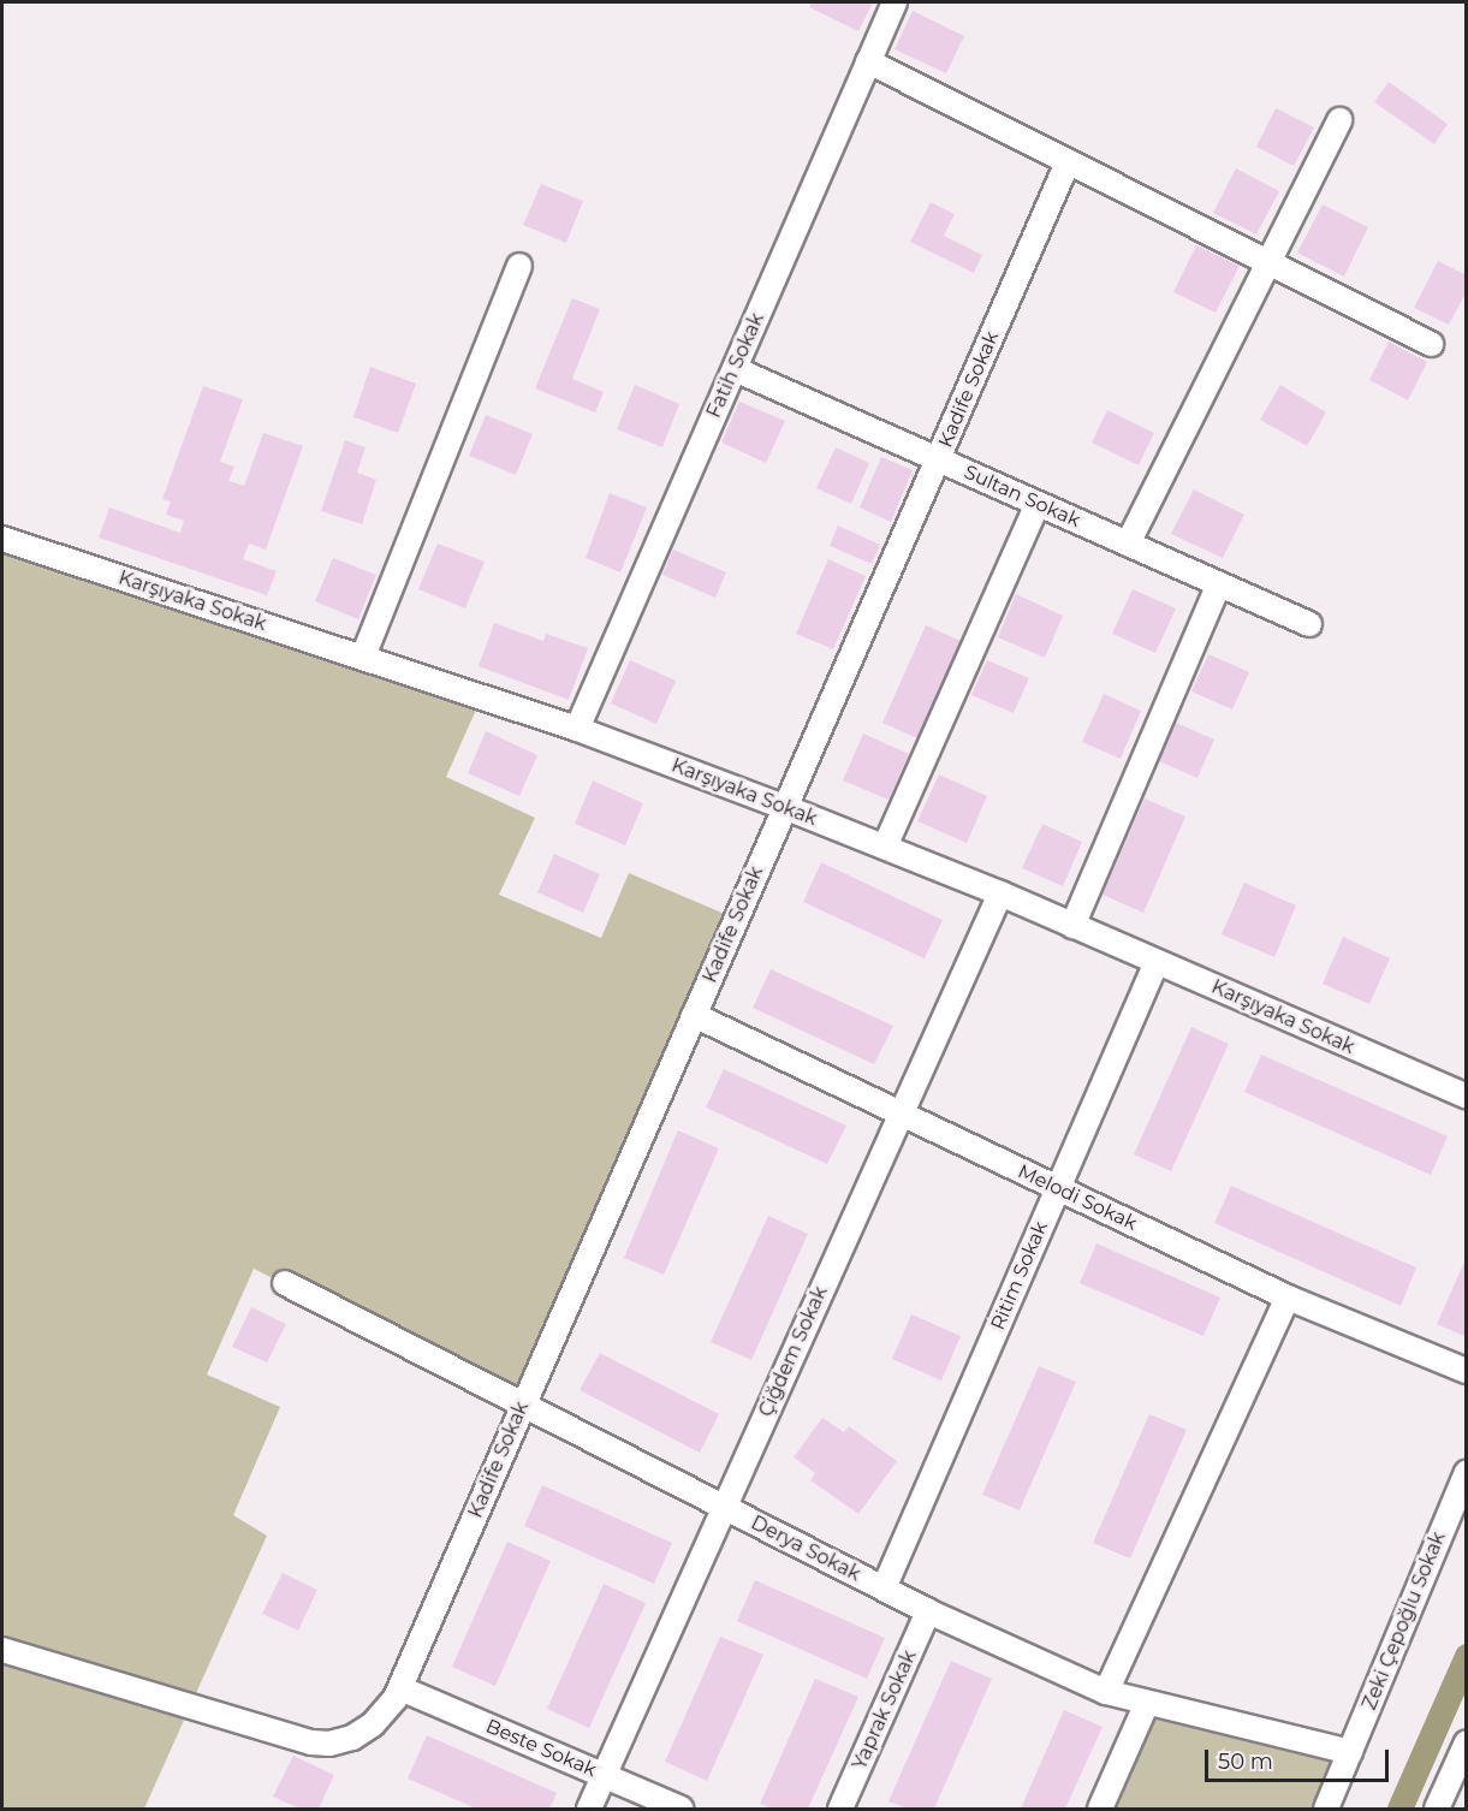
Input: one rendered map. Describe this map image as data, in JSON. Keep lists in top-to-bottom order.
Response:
{
  "streets": {
    "street": [
      "Fatih Sokak",
      "Kadife Sokak",
      "Sultan Sokak",
      "Karşıyaka Sokak",
      "Melodi Sokak",
      "Ritim Sokak",
      "Çiğdem Sokak",
      "Derya Sokak",
      "Zeki Çepoğlu Sokak",
      "Yaprak Sokak",
      "Beste Sokak"
    ]
  },
  "crossings": [
    ["Fatih Sokak", "Sultan Sokak"],
    ["Fatih Sokak", "Karşıyaka Sokak"],
    ["Kadife Sokak", "Sultan Sokak"],
    ["Kadife Sokak", "Karşıyaka Sokak"],
    ["Kadife Sokak", "Melodi Sokak"],
    ["Kadife Sokak", "Derya Sokak"],
    ["Kadife Sokak", "Beste Sokak"],
    ["Karşıyaka Sokak", "Ritim Sokak"],
    ["Karşıyaka Sokak", "Çiğdem Sokak"],
    ["Melodi Sokak", "Ritim Sokak"],
    ["Melodi Sokak", "Çiğdem Sokak"],
    ["Ritim Sokak", "Derya Sokak"],
    ["Çiğdem Sokak", "Derya Sokak"],
    ["Çiğdem Sokak", "Beste Sokak"],
    ["Derya Sokak", "Zeki Çepoğlu Sokak"],
    ["Derya Sokak", "Yaprak Sokak"]
  ],
  "scale_bar": "50 m"
}
